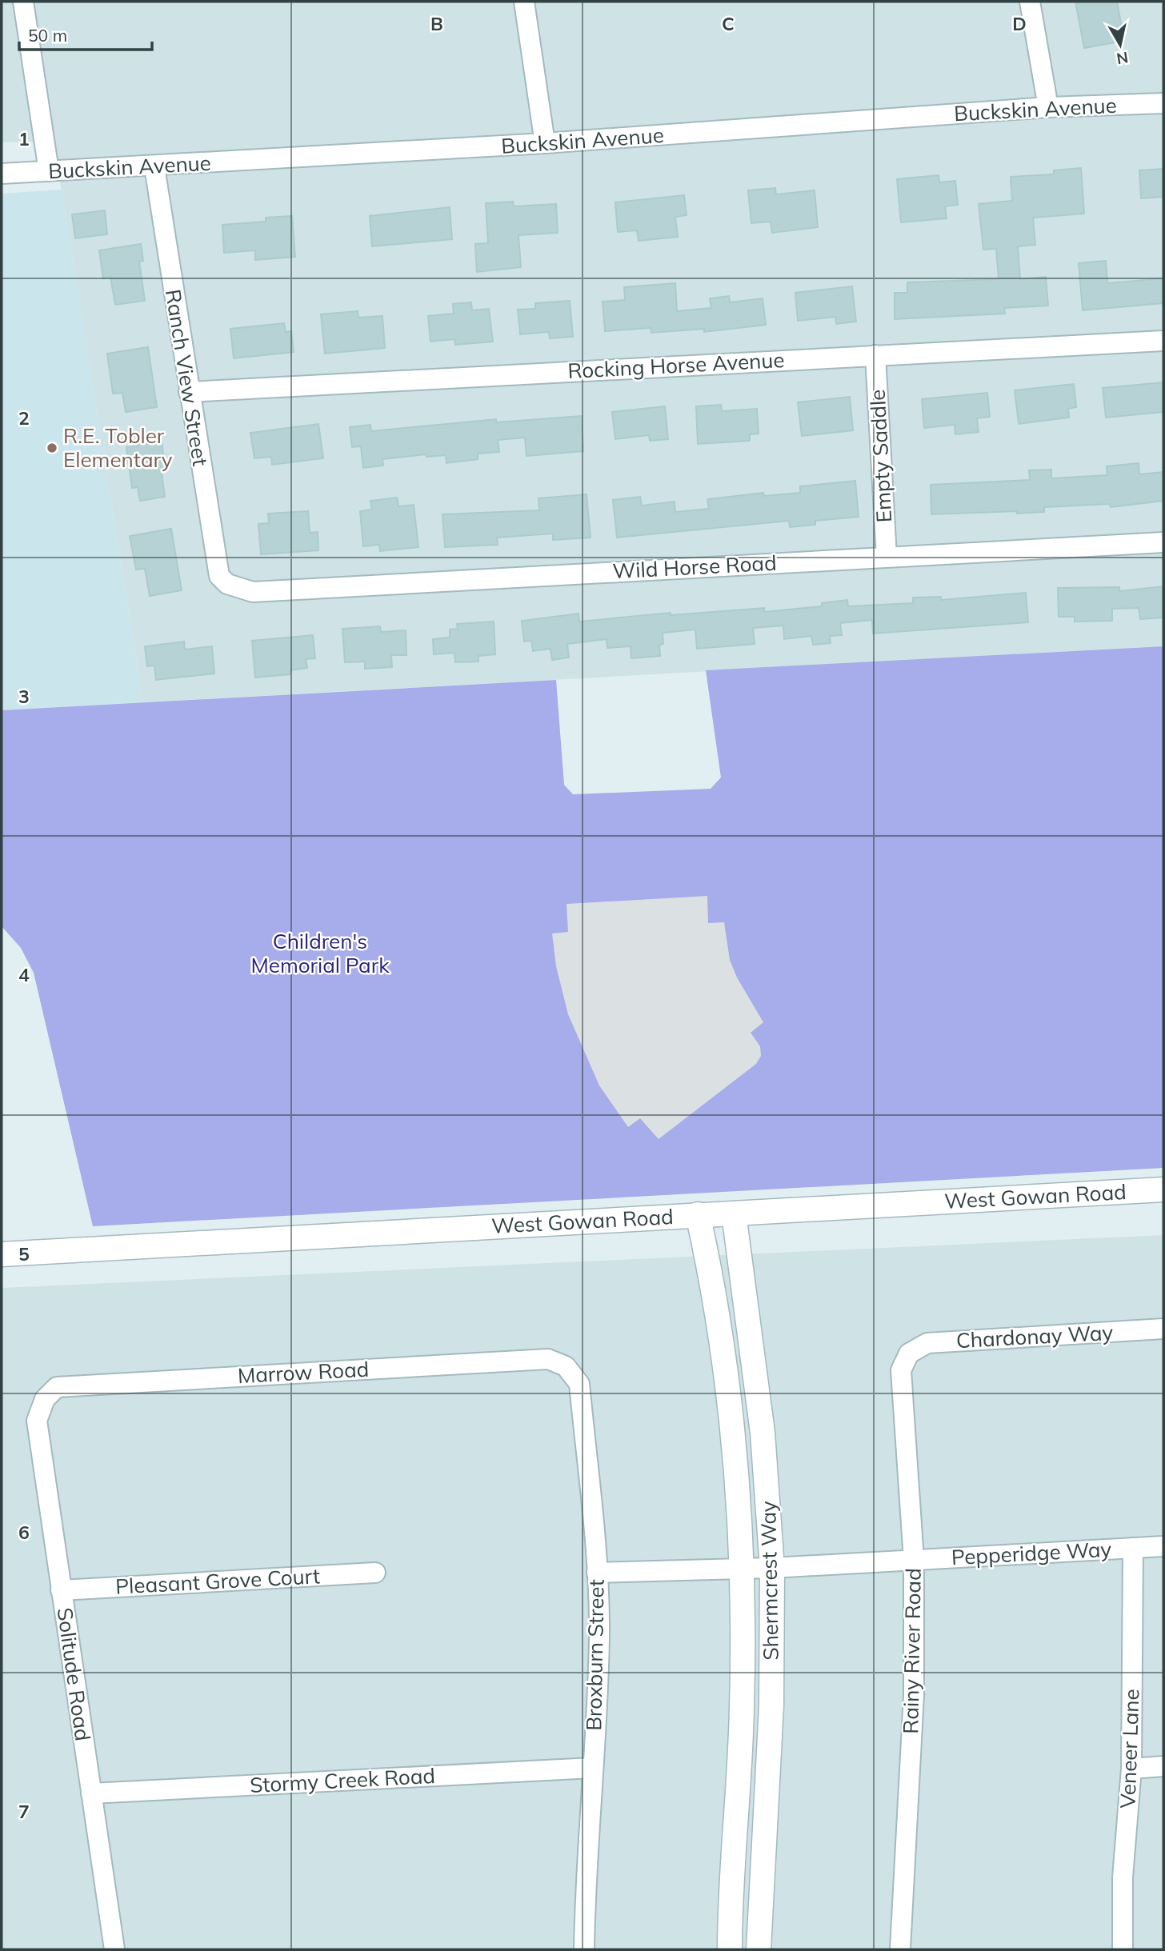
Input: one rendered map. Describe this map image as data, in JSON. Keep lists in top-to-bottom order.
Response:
{
  "streets": {
    "street": [
      "Buckskin Avenue",
      "Rocking Horse Avenue",
      "Ranch View Street",
      "Empty Saddle",
      "Wild Horse Road",
      "West Gowan Road",
      "Chardonay Way",
      "Marrow Road",
      "Pepperidge Way",
      "Shermcrest Way",
      "Pleasant Grove Court",
      "Rainy River Road",
      "Broxburn Street",
      "Solitude Road",
      "Veneer Lane",
      "Stormy Creek Road"
    ]
  },
  "crossings": [
    ["Buckskin Avenue", "Ranch View Street"],
    ["Rocking Horse Avenue", "Ranch View Street"],
    ["Rocking Horse Avenue", "Empty Saddle"],
    ["Ranch View Street", "Wild Horse Road"],
    ["Empty Saddle", "Wild Horse Road"],
    ["West Gowan Road", "Shermcrest Way"],
    ["Chardonay Way", "Rainy River Road"],
    ["Marrow Road", "Broxburn Street"],
    ["Marrow Road", "Solitude Road"],
    ["Pepperidge Way", "Shermcrest Way"],
    ["Pepperidge Way", "Rainy River Road"],
    ["Pepperidge Way", "Broxburn Street"],
    ["Pepperidge Way", "Veneer Lane"],
    ["Pleasant Grove Court", "Solitude Road"],
    ["Broxburn Street", "Stormy Creek Road"],
    ["Solitude Road", "Stormy Creek Road"]
  ],
  "parks": ["Children's Memorial Park"],
  "places": ["R.E. Tobler Elementary"],
  "scale_bar": "50 m",
  "north": "bottom",
  "grid": {
    "columns": ["B", "C", "D"],
    "rows": [
      "1",
      "2",
      "3",
      "4",
      "5",
      "6",
      "7"
    ]
  }
}
